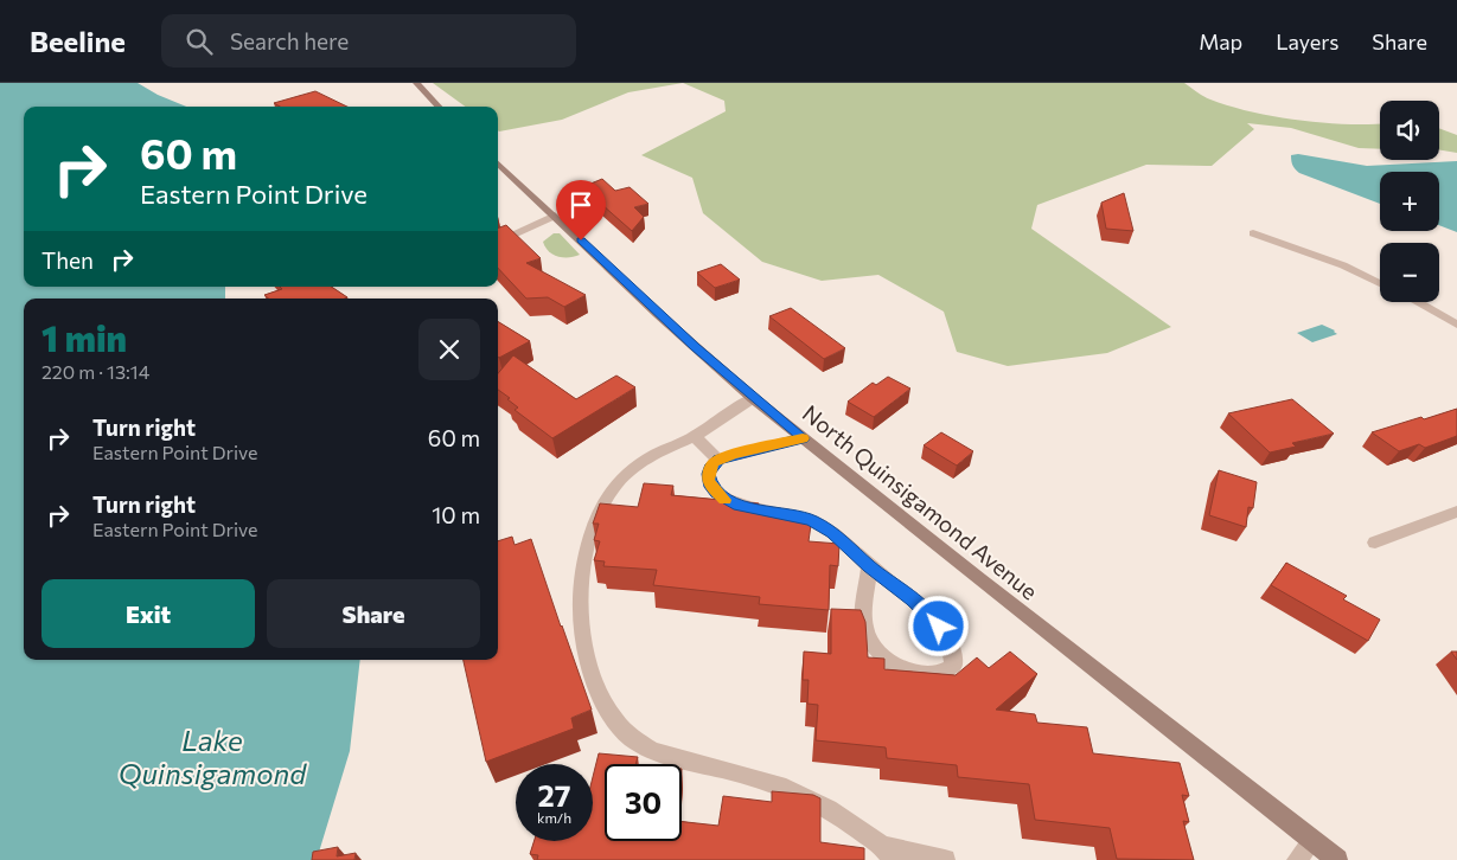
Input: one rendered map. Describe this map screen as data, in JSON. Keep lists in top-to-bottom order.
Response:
{
  "streets": {
    "main road": ["North Quinsigamond Avenue"]
  },
  "water": ["Lake Quinsigamond"],
  "page": {
    "header": "Beeline",
    "search": "Search here",
    "nav": ["Map", "Layers", "Share"],
    "map_buttons": ["+", "−"],
    "turn": ["60 m", "Eastern Point Drive"],
    "then": "Then",
    "heading": ["1 min", "220 m · 13:14"],
    "list": [
      {
        "name": "Turn right",
        "note": "Eastern Point Drive",
        "value": "60 m"
      },
      {
        "name": "Turn right",
        "note": "Eastern Point Drive",
        "value": "10 m"
      }
    ],
    "buttons": ["Exit", "Share"],
    "speed": "27 km/h",
    "limit": "30"
  }
}
